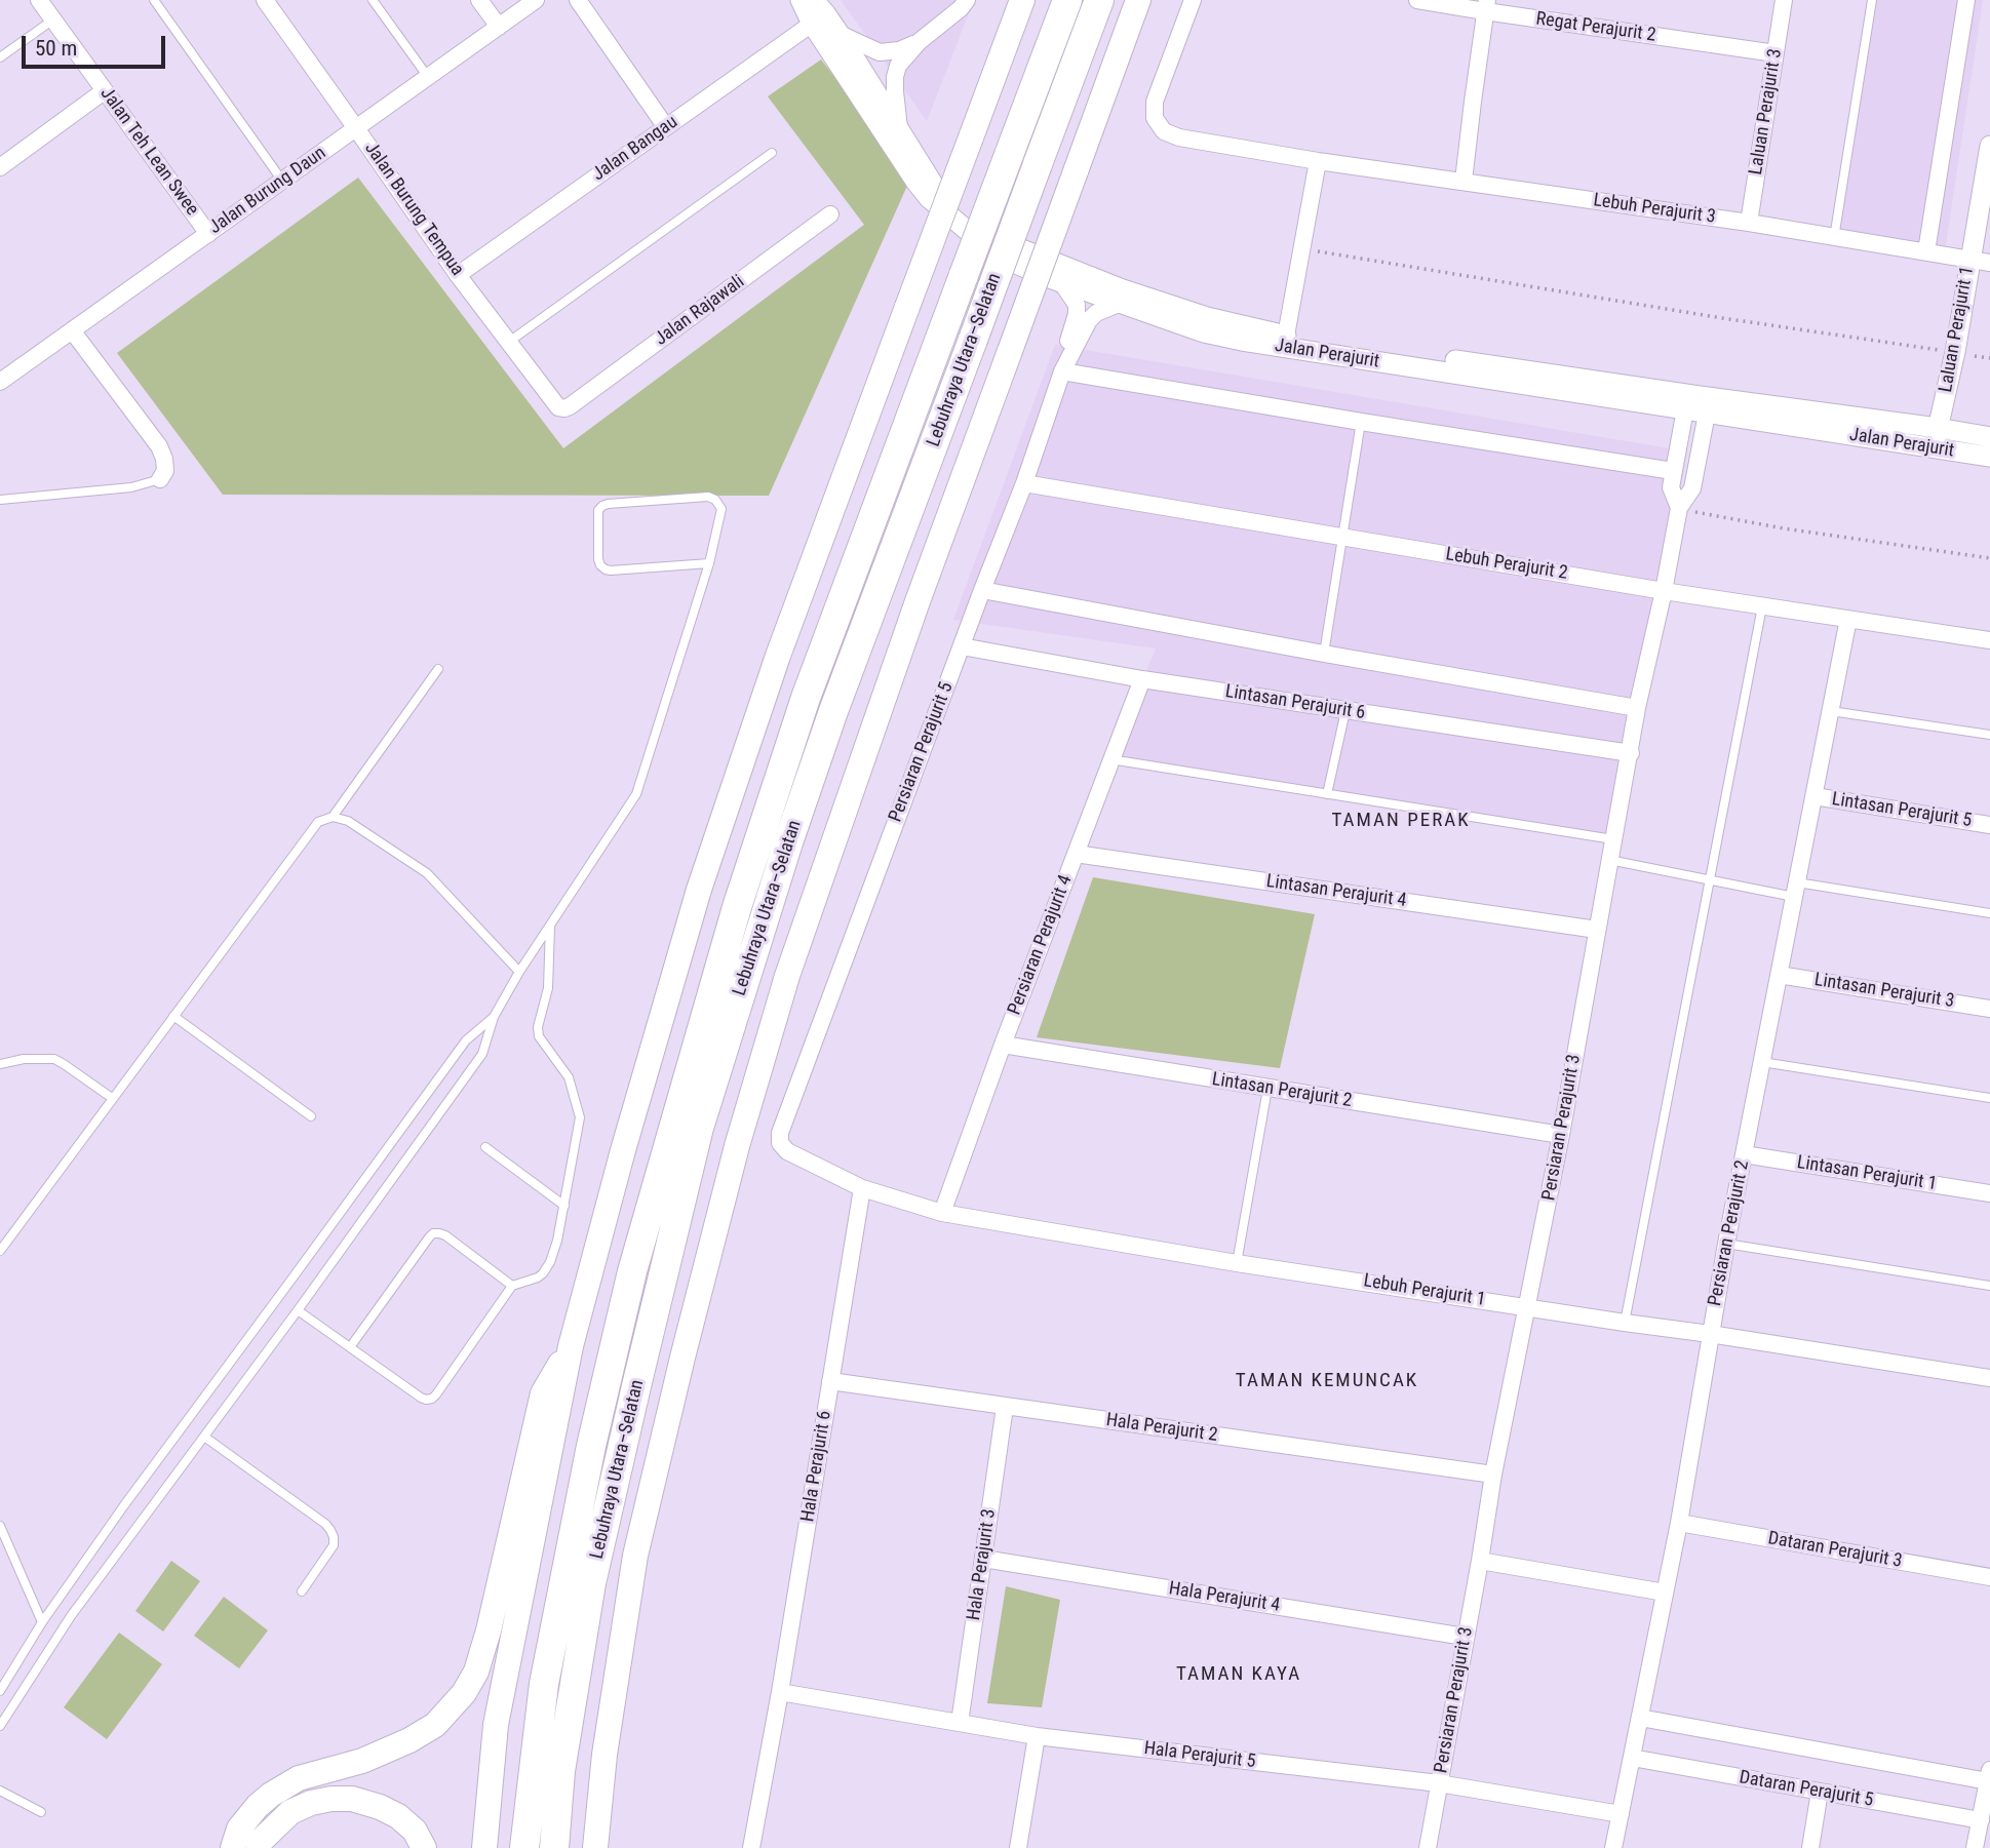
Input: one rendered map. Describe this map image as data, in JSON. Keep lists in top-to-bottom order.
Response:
{
  "streets": {
    "highway": ["Lebuhraya Utara–Selatan"],
    "street": [
      "Regat Perajurit 2",
      "Laluan Perajurit 3",
      "Jalan Bangau",
      "Jalan Teh Lean Swee",
      "Jalan Burung Daun",
      "Jalan Burung Tempua",
      "Lebuh Perajurit 3",
      "Jalan Rajawali",
      "Laluan Perajurit 1",
      "Jalan Perajurit",
      "Lebuh Perajurit 2",
      "Lintasan Perajurit 6",
      "Persiaran Perajurit 5",
      "Lintasan Perajurit 5",
      "Lintasan Perajurit 4",
      "Persiaran Perajurit 4",
      "Lintasan Perajurit 3",
      "Lintasan Perajurit 2",
      "Persiaran Perajurit 3",
      "Lintasan Perajurit 1",
      "Persiaran Perajurit 2",
      "Lebuh Perajurit 1",
      "Hala Perajurit 2",
      "Hala Perajurit 6",
      "Dataran Perajurit 3",
      "Hala Perajurit 3",
      "Hala Perajurit 4",
      "Hala Perajurit 5",
      "Dataran Perajurit 5"
    ]
  },
  "crossings": [
    ["Regat Perajurit 2", "Laluan Perajurit 3"],
    ["Laluan Perajurit 3", "Lebuh Perajurit 3"],
    ["Jalan Bangau", "Jalan Burung Tempua"],
    ["Jalan Bangau", "Jalan Perajurit"],
    ["Jalan Teh Lean Swee", "Jalan Burung Daun"],
    ["Jalan Burung Daun", "Jalan Burung Tempua"],
    ["Jalan Burung Tempua", "Jalan Rajawali"],
    ["Lebuh Perajurit 3", "Laluan Perajurit 1"],
    ["Laluan Perajurit 1", "Jalan Perajurit"],
    ["Jalan Perajurit", "Persiaran Perajurit 5"],
    ["Jalan Perajurit", "Persiaran Perajurit 3"],
    ["Lebuh Perajurit 2", "Persiaran Perajurit 5"],
    ["Lebuh Perajurit 2", "Persiaran Perajurit 3"],
    ["Lebuh Perajurit 2", "Persiaran Perajurit 2"],
    ["Lintasan Perajurit 6", "Persiaran Perajurit 5"],
    ["Lintasan Perajurit 6", "Persiaran Perajurit 4"],
    ["Lintasan Perajurit 6", "Persiaran Perajurit 3"],
    ["Persiaran Perajurit 5", "Lebuh Perajurit 1"],
    ["Persiaran Perajurit 5", "Hala Perajurit 6"],
    ["Lintasan Perajurit 5", "Persiaran Perajurit 2"],
    ["Lintasan Perajurit 4", "Persiaran Perajurit 4"],
    ["Lintasan Perajurit 4", "Persiaran Perajurit 3"],
    ["Persiaran Perajurit 4", "Lintasan Perajurit 2"],
    ["Persiaran Perajurit 4", "Lebuh Perajurit 1"],
    ["Lintasan Perajurit 3", "Persiaran Perajurit 2"],
    ["Lintasan Perajurit 2", "Persiaran Perajurit 3"],
    ["Persiaran Perajurit 3", "Lebuh Perajurit 1"],
    ["Persiaran Perajurit 3", "Hala Perajurit 2"],
    ["Persiaran Perajurit 3", "Hala Perajurit 4"],
    ["Persiaran Perajurit 3", "Hala Perajurit 5"],
    ["Lintasan Perajurit 1", "Persiaran Perajurit 2"],
    ["Persiaran Perajurit 2", "Lebuh Perajurit 1"],
    ["Persiaran Perajurit 2", "Dataran Perajurit 3"],
    ["Persiaran Perajurit 2", "Hala Perajurit 5"],
    ["Persiaran Perajurit 2", "Dataran Perajurit 5"],
    ["Lebuh Perajurit 1", "Hala Perajurit 6"],
    ["Hala Perajurit 2", "Hala Perajurit 6"],
    ["Hala Perajurit 2", "Hala Perajurit 3"],
    ["Hala Perajurit 6", "Hala Perajurit 5"],
    ["Hala Perajurit 3", "Hala Perajurit 4"],
    ["Hala Perajurit 3", "Hala Perajurit 5"]
  ],
  "districts": ["TAMAN PERAK", "TAMAN KEMUNCAK", "TAMAN KAYA"],
  "scale_bar": "50 m"
}
